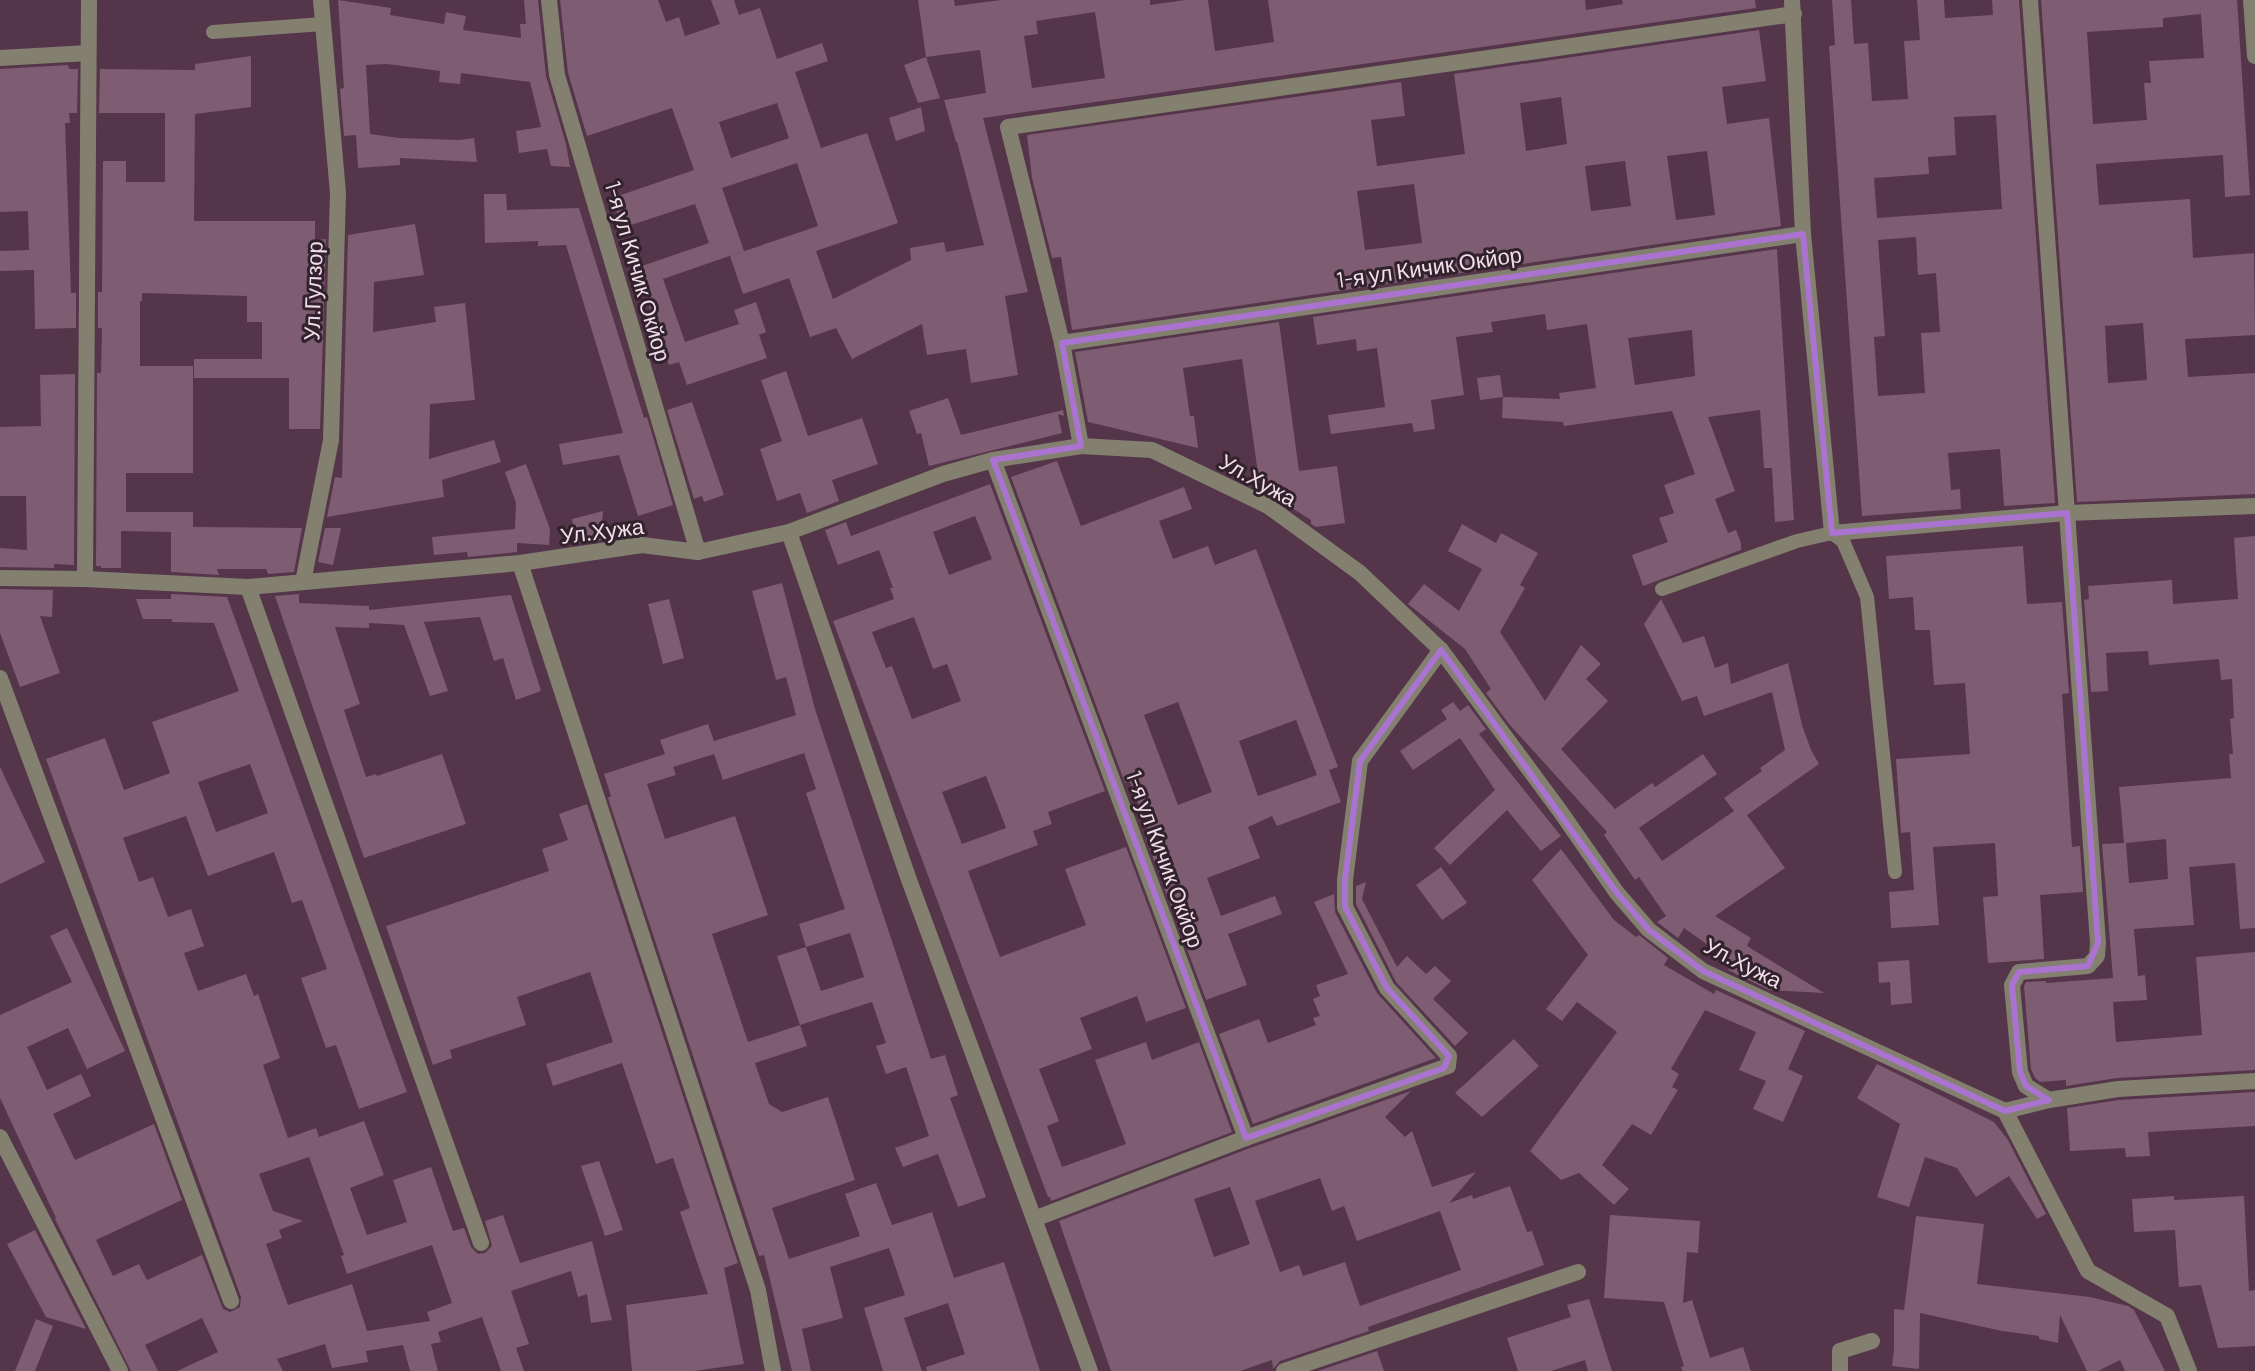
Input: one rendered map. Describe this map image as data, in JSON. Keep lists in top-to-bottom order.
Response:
{
  "streets": {
    "street": ["1-я ул Кичик Окйор", "Ул.Гулзор", "Ул.Хужа"]
  },
  "crossings": [
    ["1-я ул Кичик Окйор", "Ул.Хужа"],
    ["Ул.Гулзор", "Ул.Хужа"]
  ]
}
